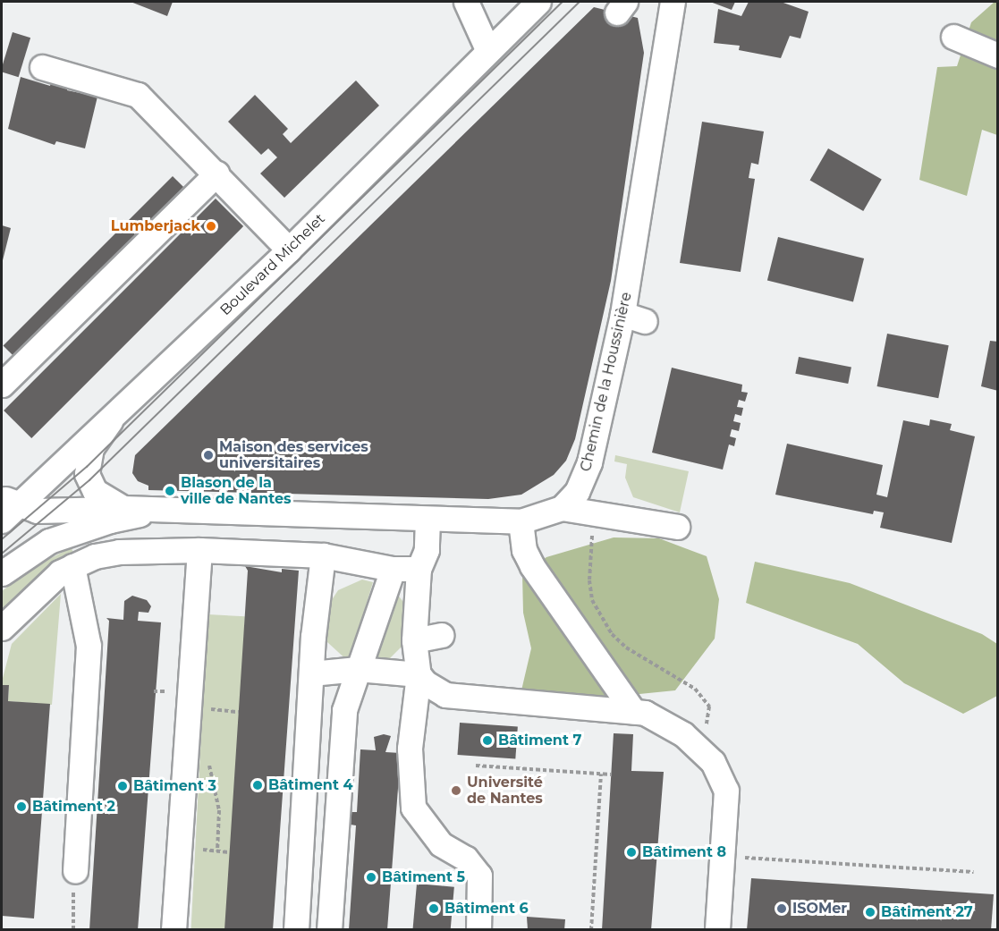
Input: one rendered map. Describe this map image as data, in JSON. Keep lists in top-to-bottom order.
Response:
{
  "streets": {
    "street": ["Boulevard Michelet", "Chemin de la Houssinière"]
  },
  "places": [
    "Lumberjack",
    "Maison des services universitaires",
    "Blason de la ville de Nantes",
    "Bâtiment 7",
    "Bâtiment 4",
    "Bâtiment 3",
    "Université de Nantes",
    "Bâtiment 2",
    "Bâtiment 8",
    "Bâtiment 5",
    "Bâtiment 6",
    "ISOMer",
    "Bâtiment 27"
  ]
}
